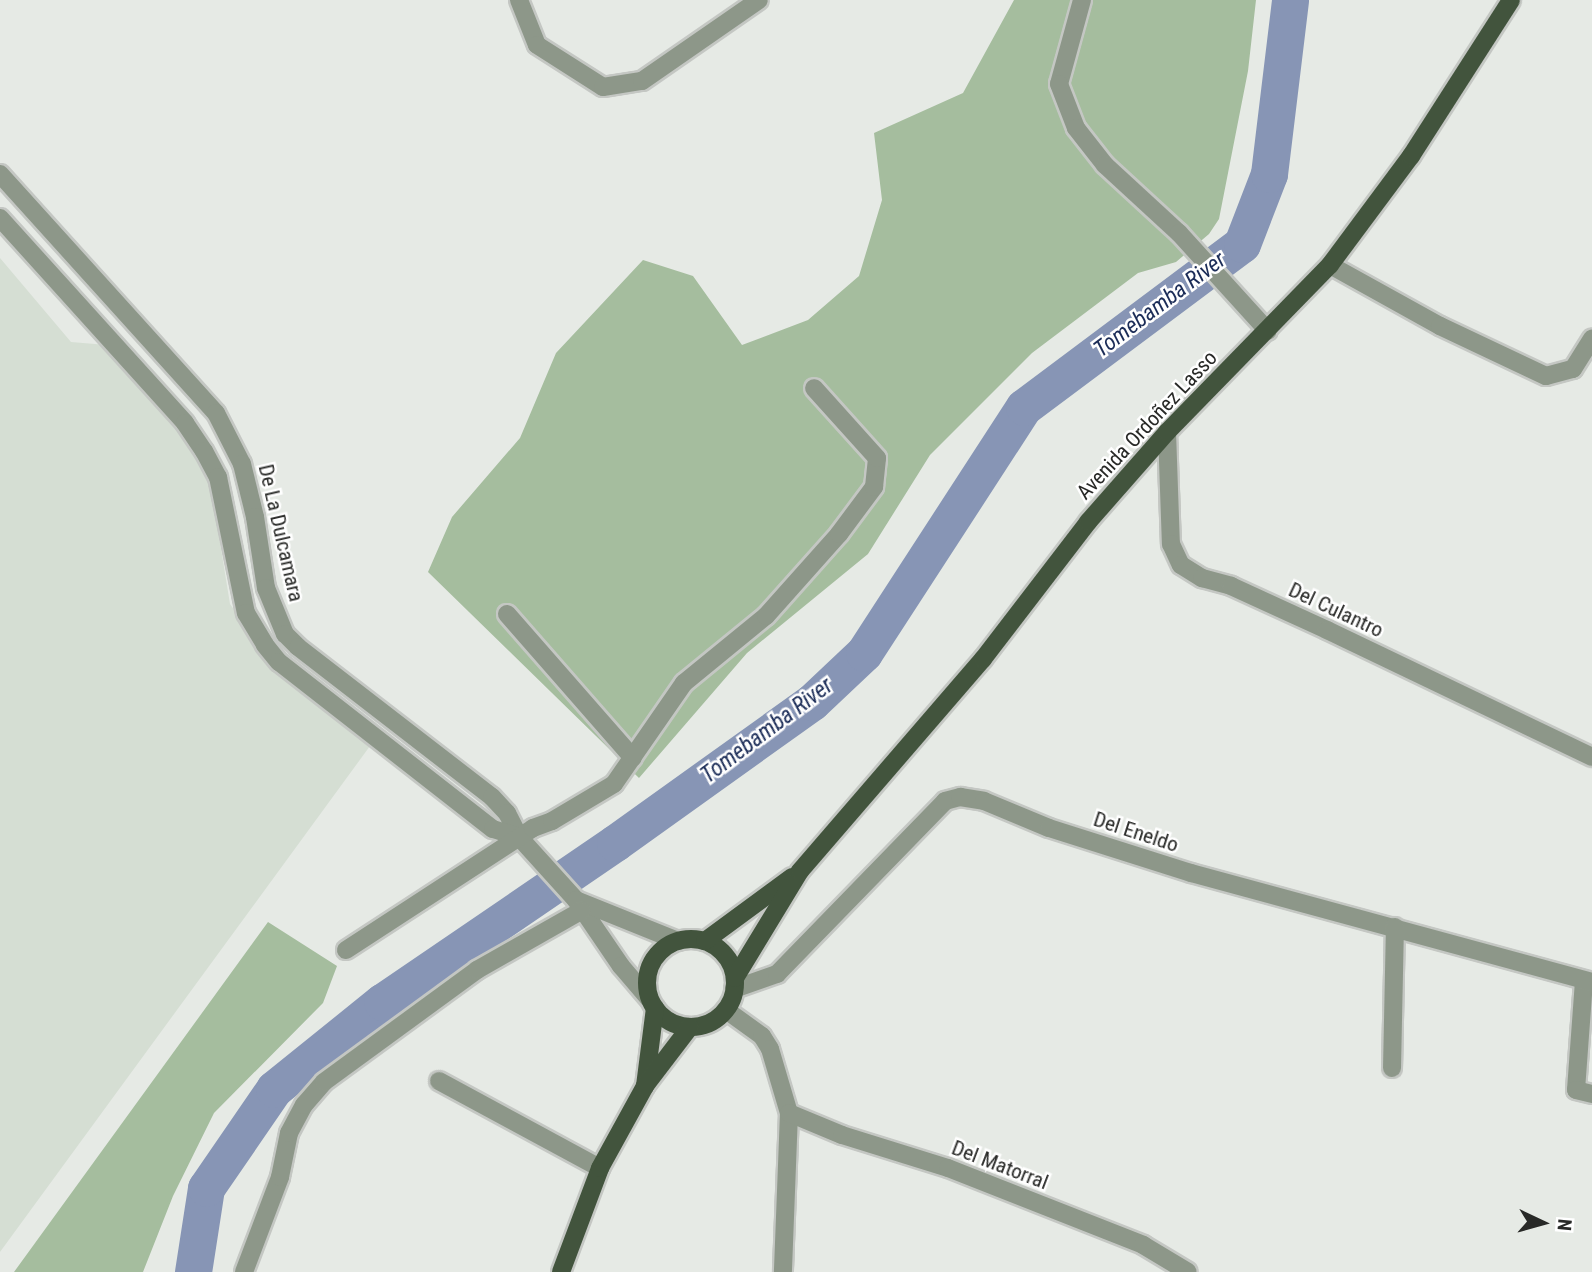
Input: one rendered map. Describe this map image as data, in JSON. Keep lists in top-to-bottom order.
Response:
{
  "streets": {
    "main road": ["Avenida Ordoñez Lasso"],
    "street": [
      "De La Dulcamara",
      "Del Culantro",
      "Del Eneldo",
      "Del Matorral"
    ]
  },
  "crossings": [
    ["Avenida Ordoñez Lasso", "De La Dulcamara"],
    ["Avenida Ordoñez Lasso", "Del Culantro"],
    ["Avenida Ordoñez Lasso", "Del Eneldo"],
    ["De La Dulcamara", "Del Eneldo"]
  ],
  "water": ["Tomebamba River"],
  "north": "right"
}
